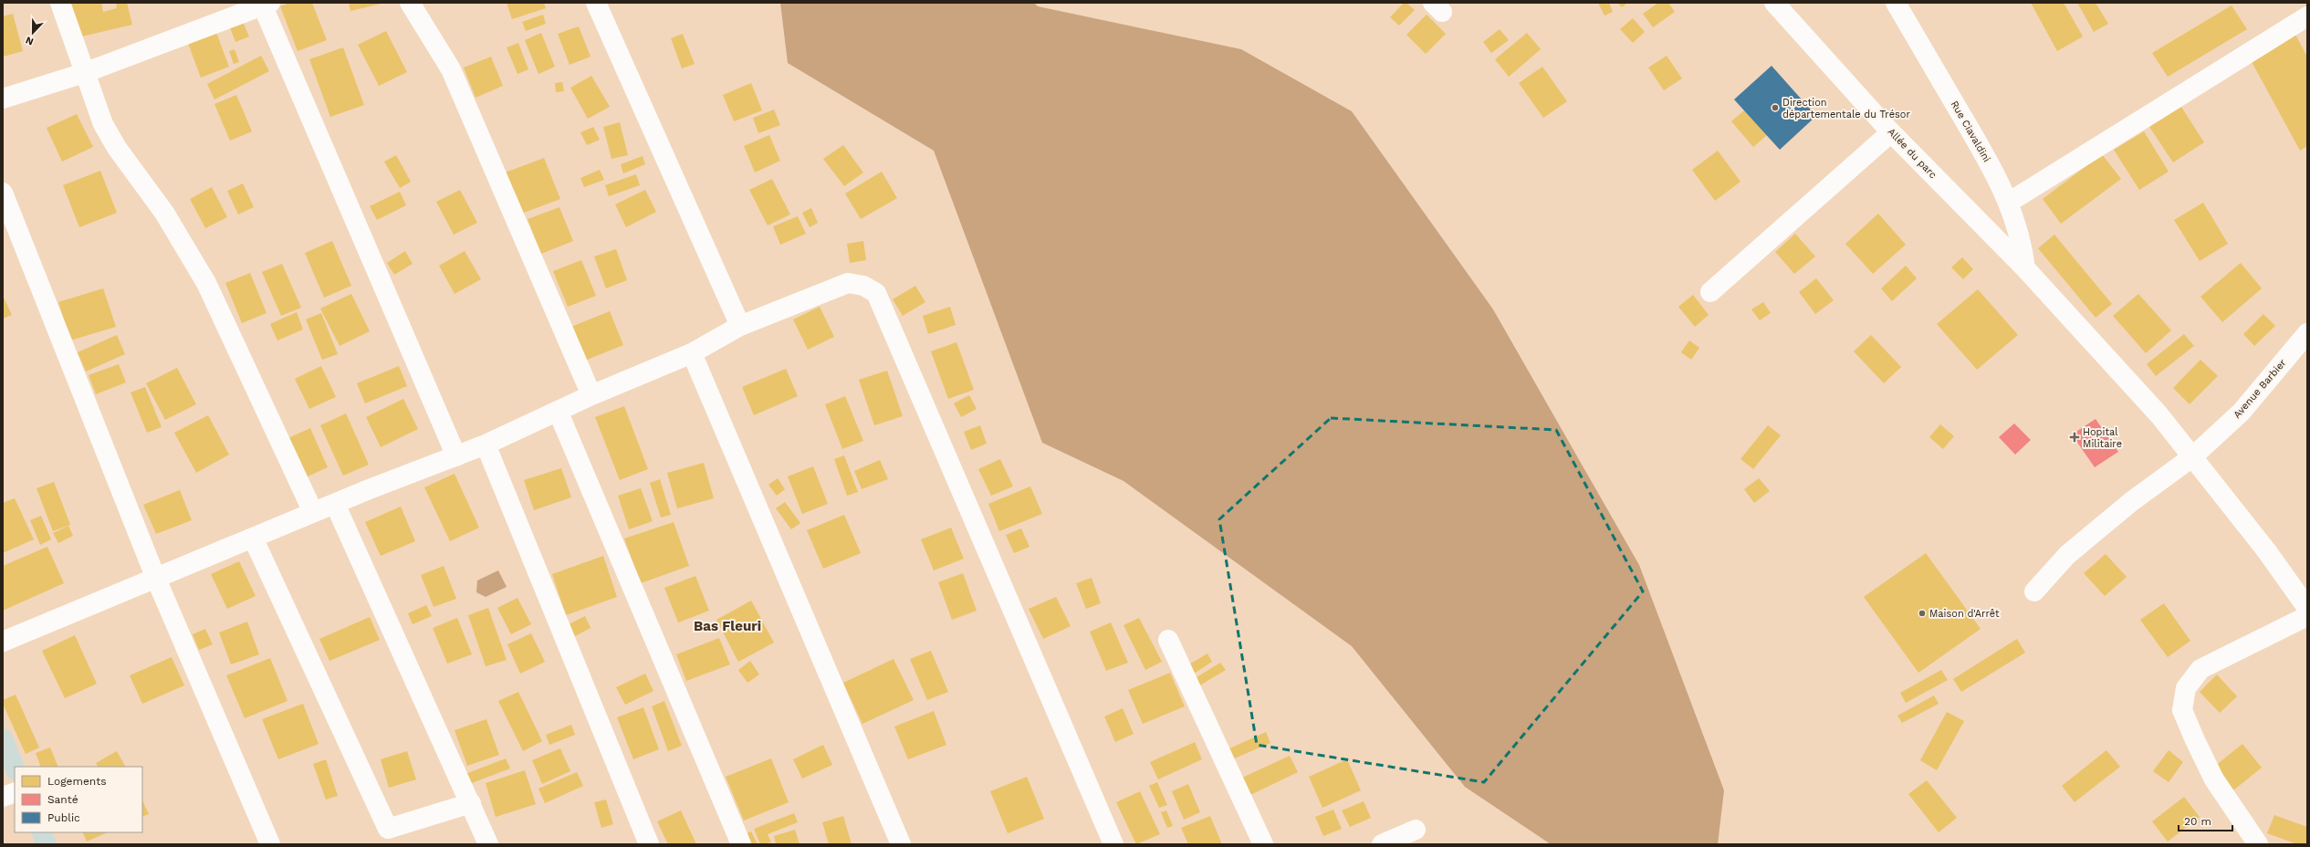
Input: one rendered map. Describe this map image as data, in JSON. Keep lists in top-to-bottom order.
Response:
{
  "streets": {
    "street": ["Rue Ciavaldini", "Allée du parc", "Avenue Barbier"]
  },
  "crossings": [
    ["Rue Ciavaldini", "Allée du parc"],
    ["Allée du parc", "Avenue Barbier"]
  ],
  "districts": ["Bas Fleuri"],
  "places": {
    "other": ["Direction départementale du Trésor", "Maison d'Arrêt"],
    "health": ["Hopital Militaire"]
  },
  "legend": ["Logements", "Santé", "Public"],
  "scale_bar": "20 m",
  "north": "bottom"
}
